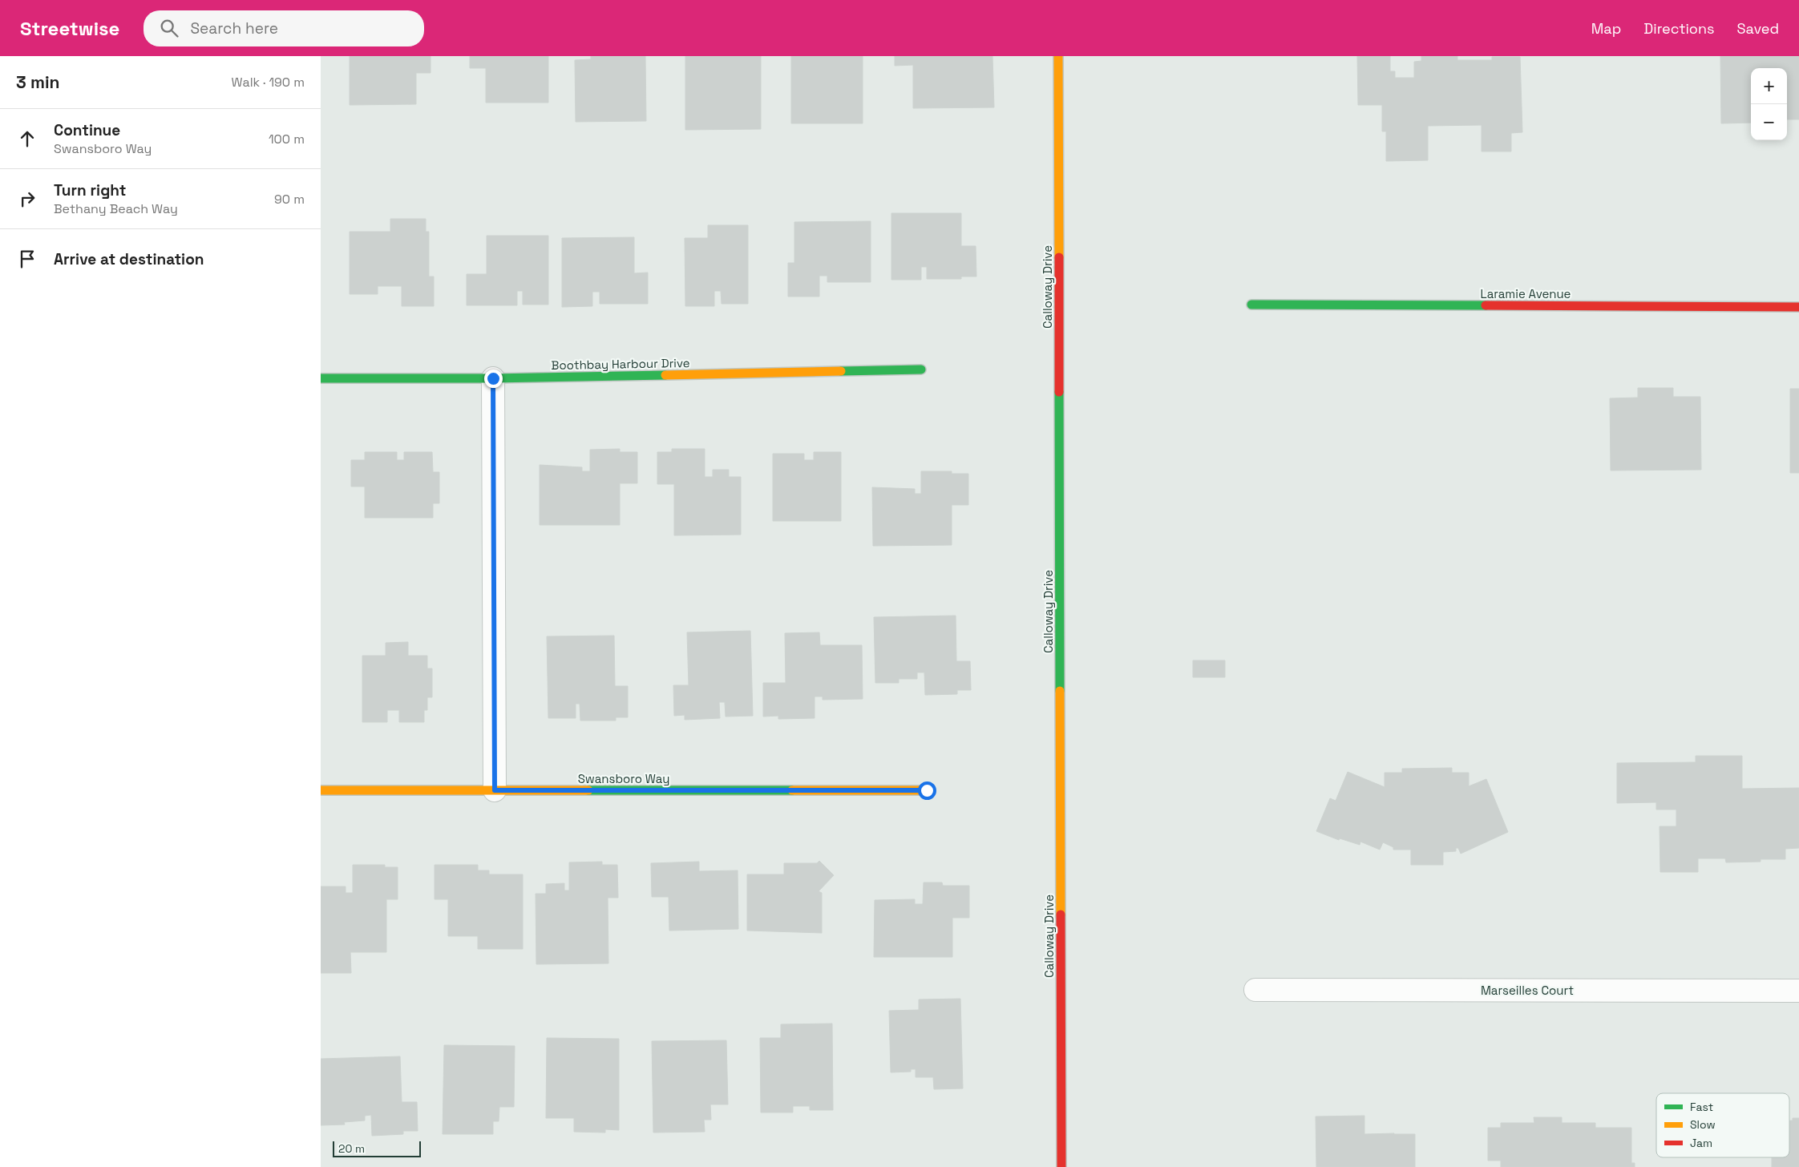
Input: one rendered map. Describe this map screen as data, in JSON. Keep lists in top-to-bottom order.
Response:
{
  "streets": {
    "street": [
      "Calloway Drive",
      "Laramie Avenue",
      "Boothbay Harbour Drive",
      "Swansboro Way",
      "Marseilles Court"
    ]
  },
  "legend": ["Fast", "Slow", "Jam"],
  "scale_bar": "20 m",
  "page": {
    "header": "Streetwise",
    "search": "Search here",
    "nav": ["Map", "Directions", "Saved"],
    "heading": ["3 min", "Walk · 190 m"],
    "map_buttons": ["+", "−"],
    "list": [
      ["Continue", "Swansboro Way", "100 m"],
      ["Turn right", "Bethany Beach Way", "90 m"],
      "Arrive at destination"
    ],
    "scale": "20 m"
  }
}
